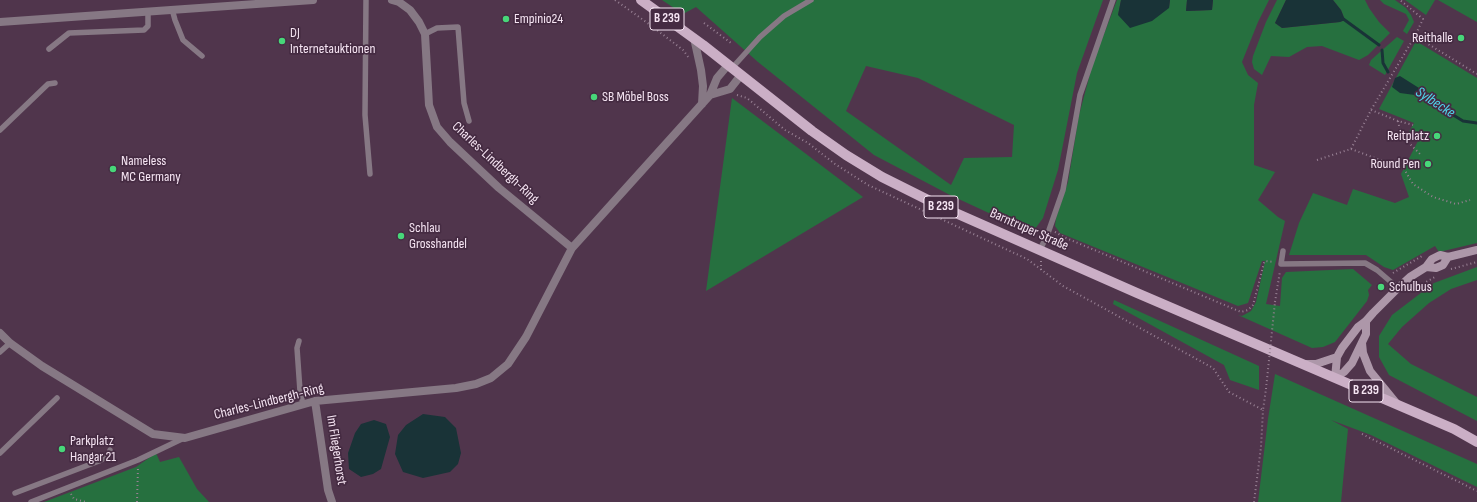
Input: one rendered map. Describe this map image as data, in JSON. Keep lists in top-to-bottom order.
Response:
{
  "streets": {
    "main road": ["B 239", "Barntruper Straße"],
    "street": ["Charles-Lindbergh-Ring", "Im Fliegerhorst"]
  },
  "crossings": [
    ["B 239", "Barntruper Straße"],
    ["Charles-Lindbergh-Ring", "Barntruper Straße"],
    ["Charles-Lindbergh-Ring", "Im Fliegerhorst"]
  ],
  "water": ["Sylbecke"],
  "places": [
    "Empinio24",
    "Reithalle",
    "DJ Internetauktionen",
    "SB Möbel Boss",
    "Reitplatz",
    "Round Pen",
    "Nameless MC Germany",
    "Schlau Grosshandel",
    "Schulbus",
    "Parkplatz Hangar 21"
  ]
}
